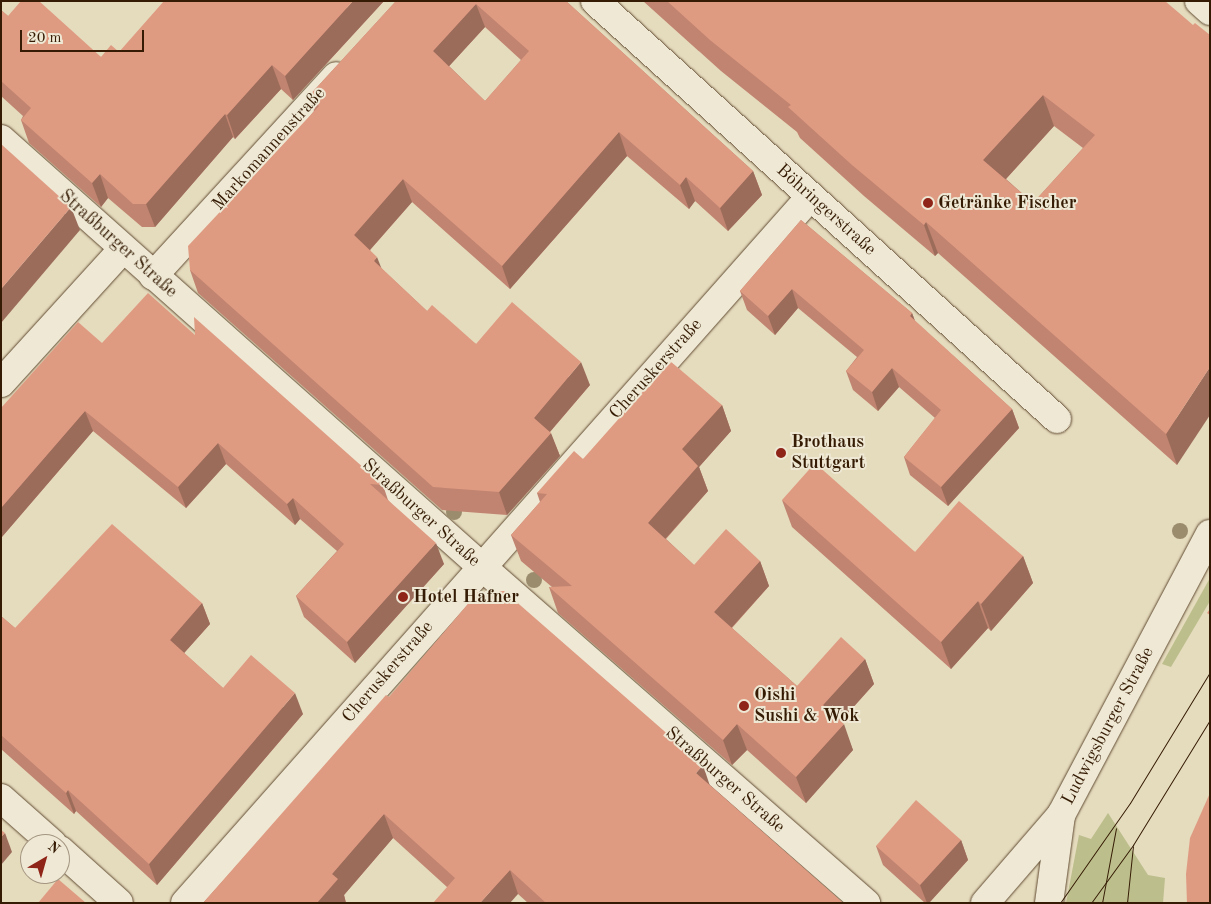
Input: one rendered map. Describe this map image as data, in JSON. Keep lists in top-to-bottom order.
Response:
{
  "streets": {
    "street": [
      "Markomannenstraße",
      "Böhringerstraße",
      "Straßburger Straße",
      "Cheruskerstraße",
      "Ludwigsburger Straße"
    ]
  },
  "crossings": [
    ["Markomannenstraße", "Straßburger Straße"],
    ["Böhringerstraße", "Cheruskerstraße"],
    ["Straßburger Straße", "Cheruskerstraße"]
  ],
  "places": [
    "Getränke Fischer",
    "Brothaus Stuttgart",
    "Hotel Hafner",
    "Oishi Sushi & Wok"
  ],
  "scale_bar": "20 m",
  "north": "top right"
}
